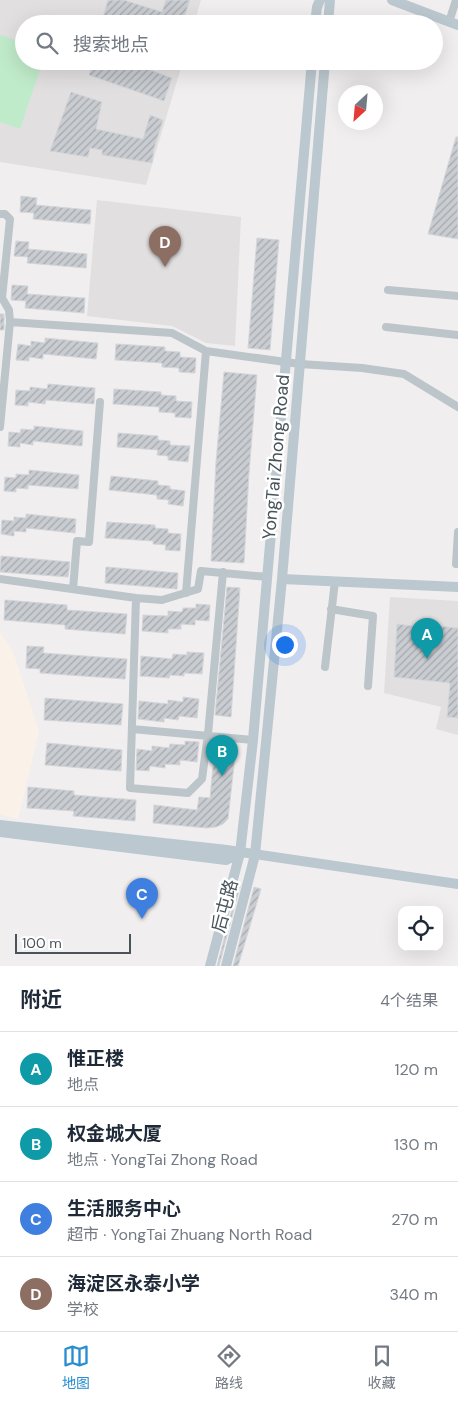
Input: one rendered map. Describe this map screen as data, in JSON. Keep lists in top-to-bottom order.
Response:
{
  "streets": {
    "main road": ["YongTai Zhong Road", "后屯路"]
  },
  "crossings": [
    ["YongTai Zhong Road", "后屯路"]
  ],
  "scale_bar": "100 m",
  "north": "bottom left",
  "page": {
    "search": "搜索地点",
    "pins": [
      "D",
      "A",
      "B",
      "C"
    ],
    "scale": "100 m",
    "heading": ["附近", "4个结果"],
    "list": [
      {
        "mark": "A",
        "name": "惟正楼",
        "note": "地点",
        "value": "120 m"
      },
      {
        "mark": "B",
        "name": "权金城大厦",
        "note": "地点 · YongTai Zhong Road",
        "value": "130 m"
      },
      {
        "mark": "C",
        "name": "生活服务中心",
        "note": "超市 · YongTai Zhuang North Road",
        "value": "270 m"
      },
      {
        "mark": "D",
        "name": "海淀区永泰小学",
        "note": "学校",
        "value": "340 m"
      }
    ],
    "nav": ["地图", "路线", "收藏"]
  }
}
